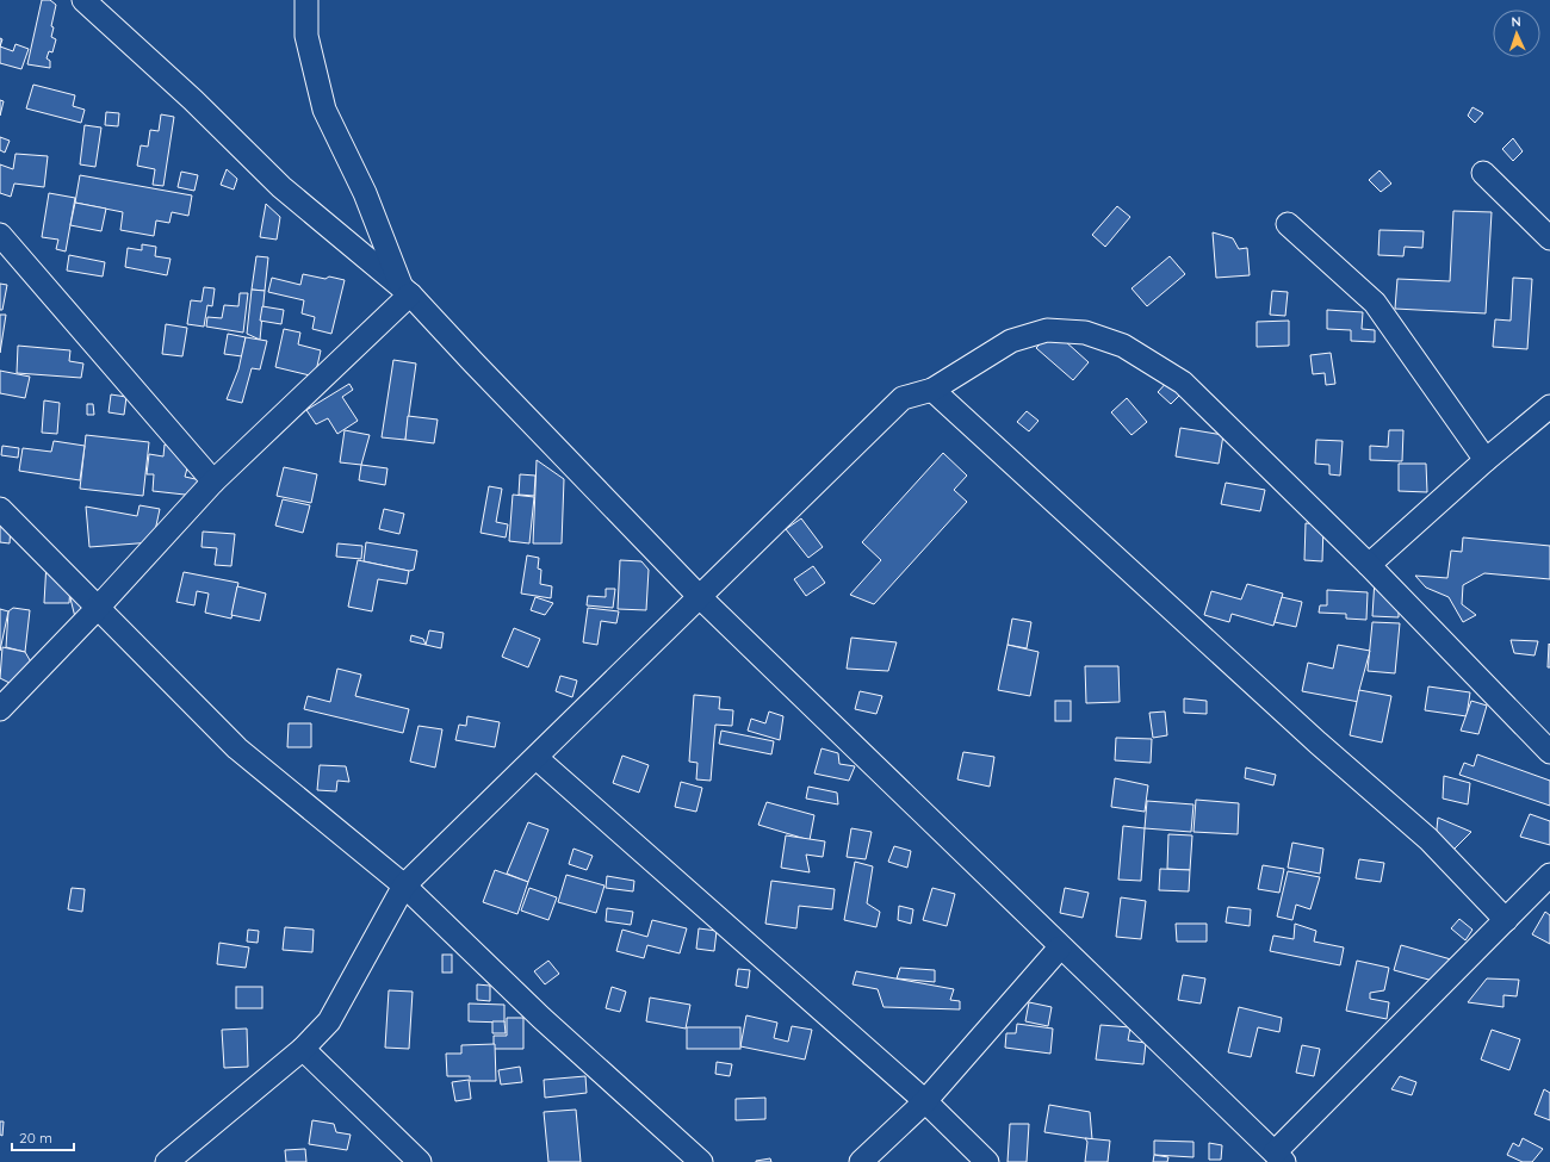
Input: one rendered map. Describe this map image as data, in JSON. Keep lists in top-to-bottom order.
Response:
{
  "scale_bar": "20 m",
  "north": "top"
}
